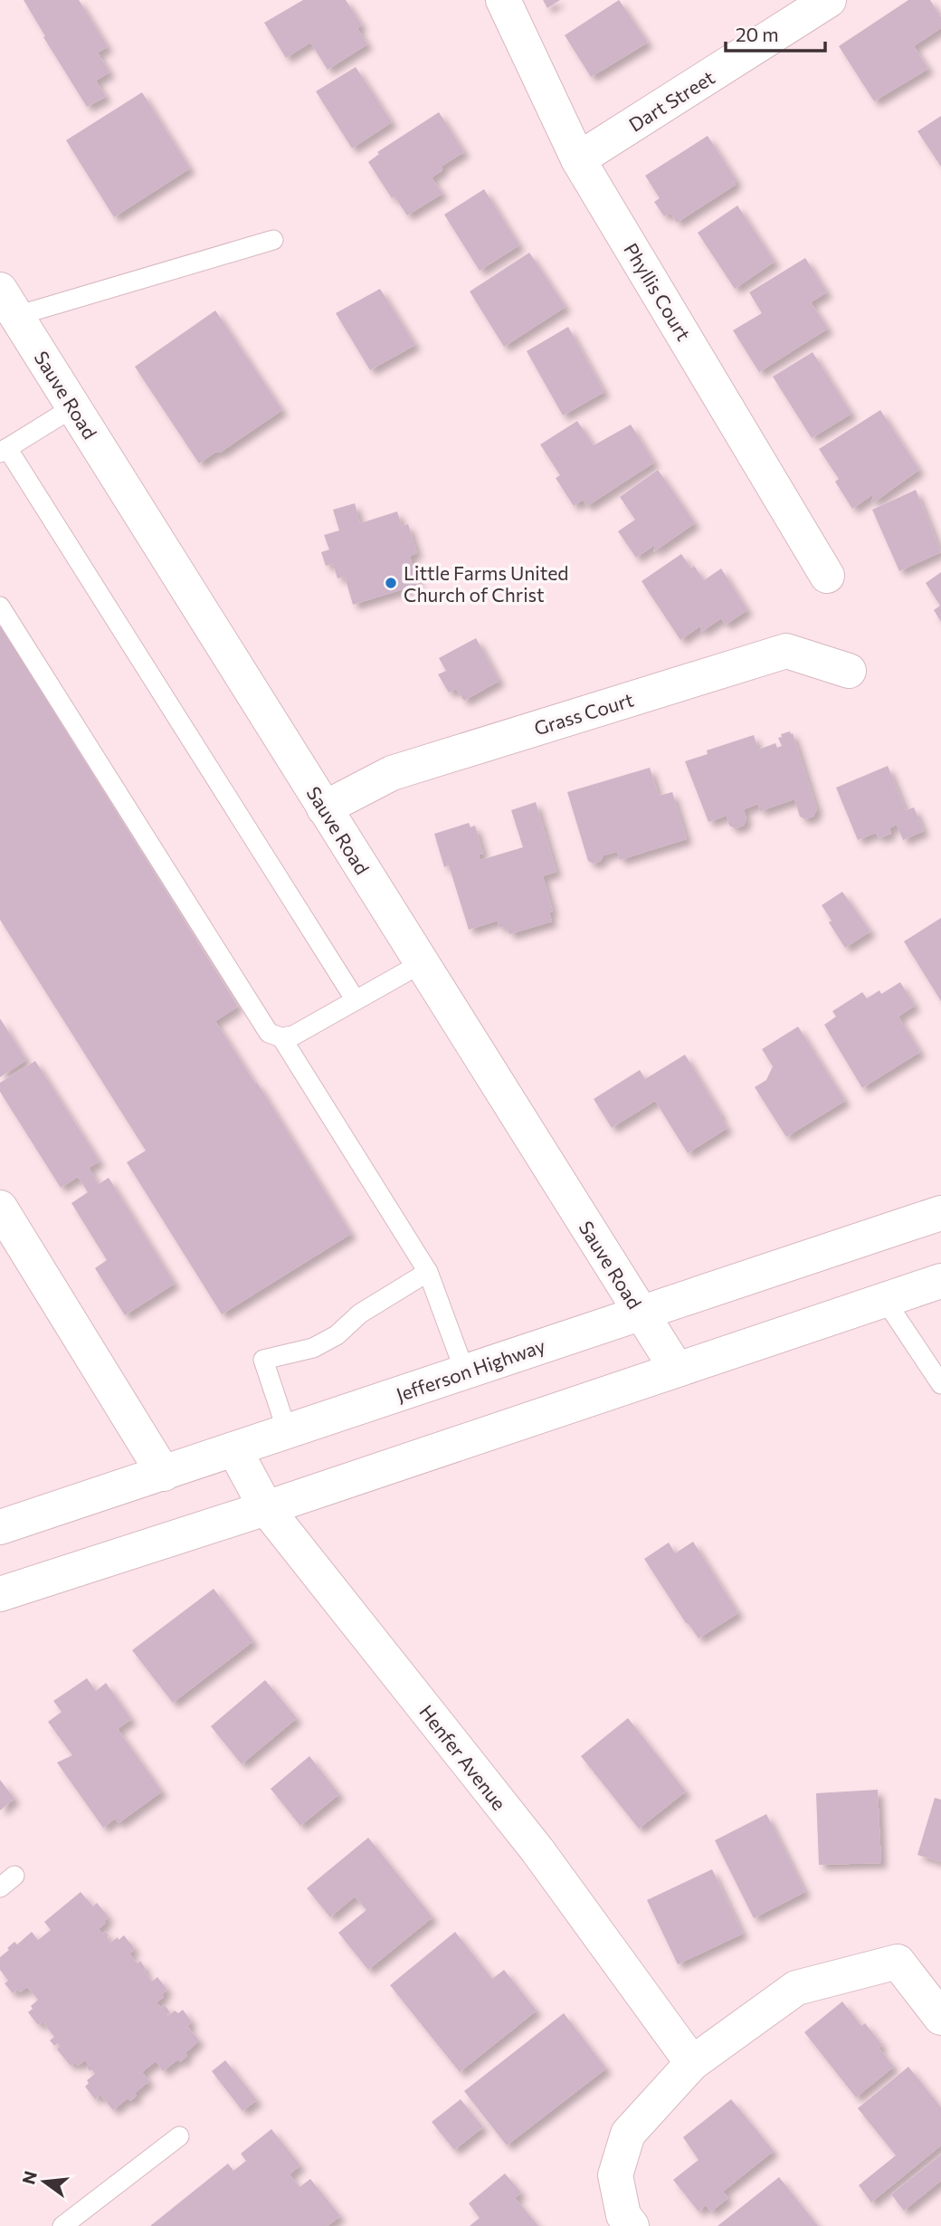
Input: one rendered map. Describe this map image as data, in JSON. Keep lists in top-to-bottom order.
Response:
{
  "streets": {
    "street": [
      "Dart Street",
      "Phyllis Court",
      "Sauve Road",
      "Grass Court",
      "Jefferson Highway",
      "Henfer Avenue"
    ]
  },
  "crossings": [
    ["Dart Street", "Phyllis Court"],
    ["Sauve Road", "Grass Court"],
    ["Sauve Road", "Jefferson Highway"],
    ["Jefferson Highway", "Henfer Avenue"]
  ],
  "places": ["Little Farms United Church of Christ"],
  "scale_bar": "20 m",
  "north": "left"
}
